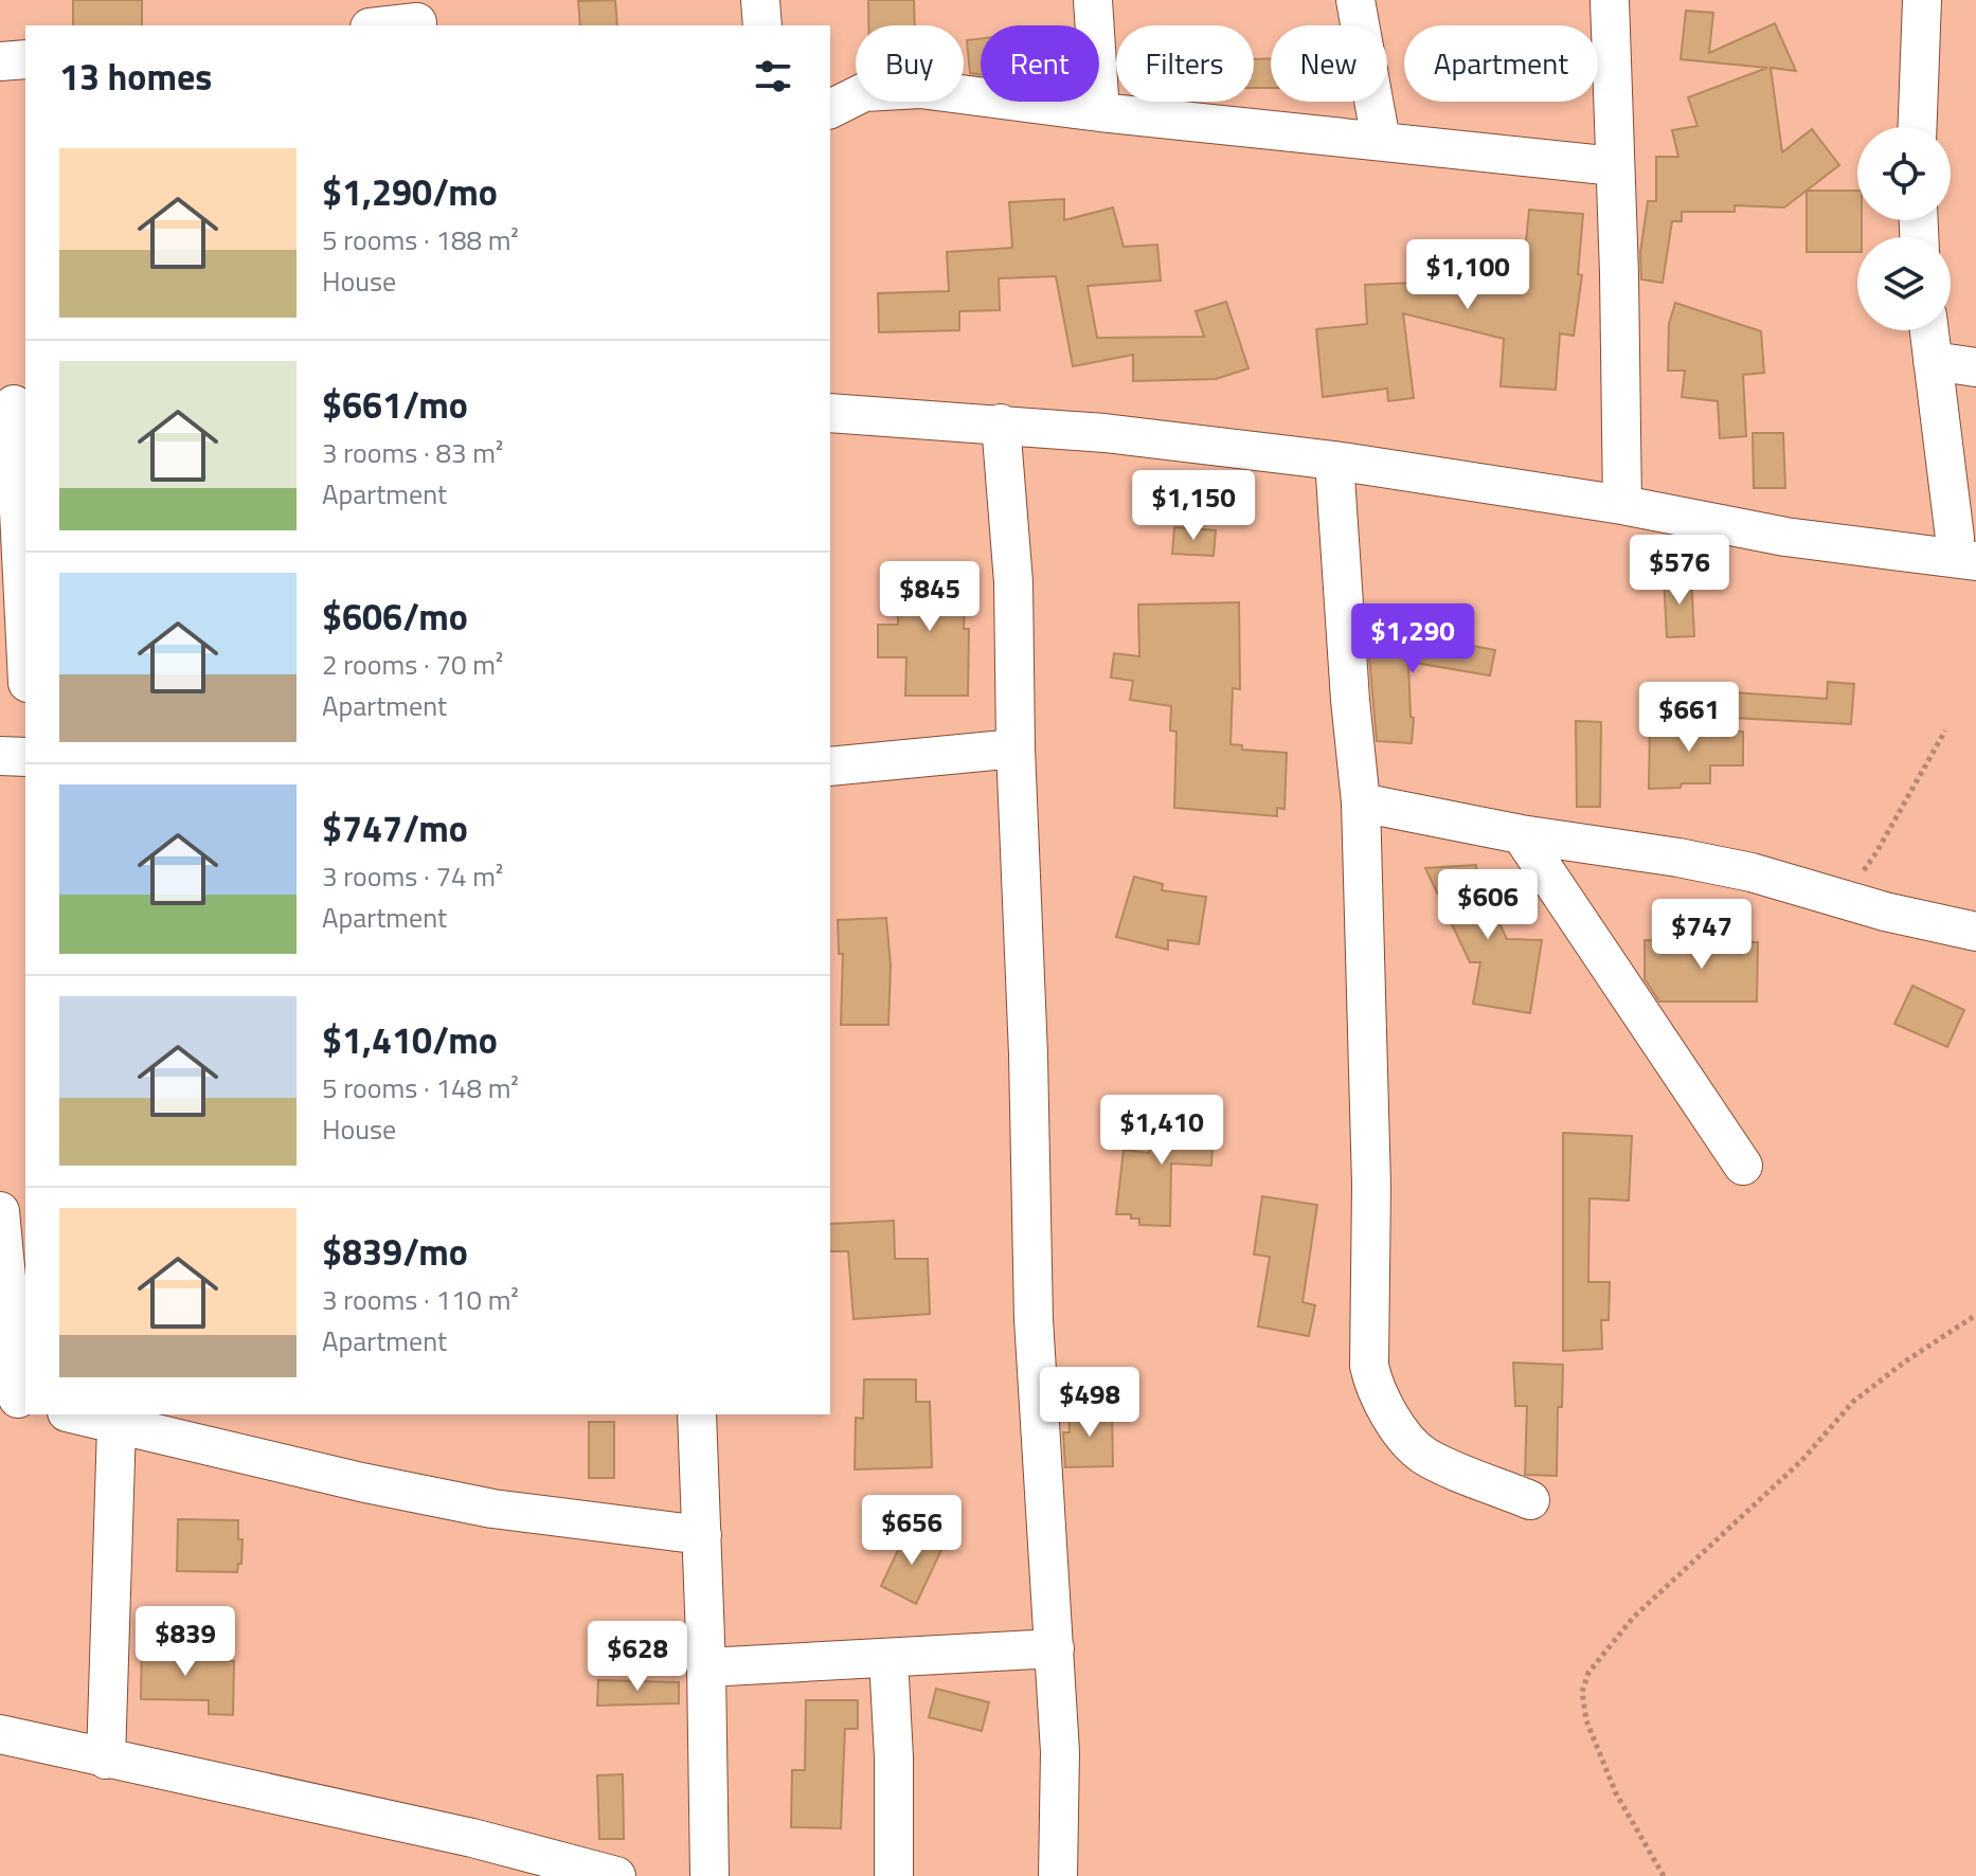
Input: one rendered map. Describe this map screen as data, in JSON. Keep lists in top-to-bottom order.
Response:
{
  "page": {
    "chip": [
      "Buy",
      "Rent",
      "Filters",
      "New",
      "Apartment"
    ],
    "heading": "13 homes",
    "list": [
      {
        "name": "$1,290/mo",
        "note": "5 rooms · 188 m² · House"
      },
      {
        "name": "$661/mo",
        "note": "3 rooms · 83 m² · Apartment"
      },
      {
        "name": "$606/mo",
        "note": "2 rooms · 70 m² · Apartment"
      },
      {
        "name": "$747/mo",
        "note": "3 rooms · 74 m² · Apartment"
      },
      {
        "name": "$1,410/mo",
        "note": "5 rooms · 148 m² · House"
      },
      {
        "name": "$839/mo",
        "note": "3 rooms · 110 m² · Apartment"
      }
    ],
    "price": [
      "$1,100",
      "$1,150",
      "$576",
      "$845",
      "$1,290",
      "$661",
      "$606",
      "$747",
      "$1,410",
      "$498",
      "$656",
      "$839",
      "$628"
    ]
  }
}
